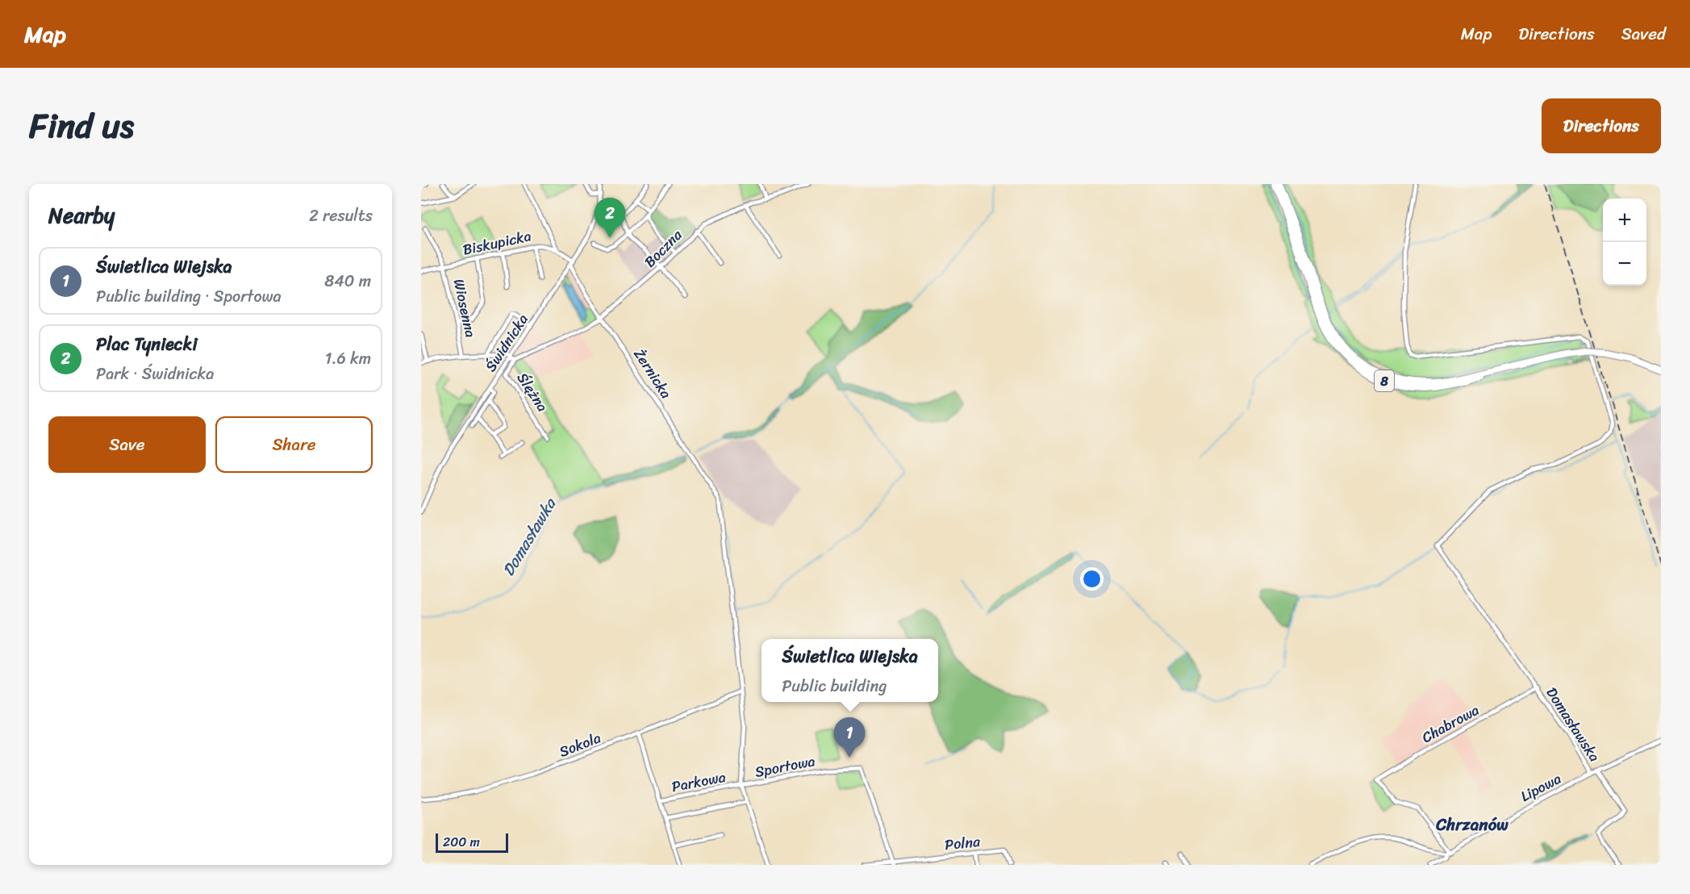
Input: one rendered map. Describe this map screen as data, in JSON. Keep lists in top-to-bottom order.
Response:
{
  "streets": {
    "highway": ["8"],
    "street": [
      "Biskupicka",
      "Boczna",
      "Wiosenna",
      "Świdnicka",
      "Żernicka",
      "Ślężna",
      "Chabrowa",
      "Domasławska",
      "Sokola",
      "Sportowa",
      "Parkowa",
      "Lipowa",
      "Polna"
    ]
  },
  "crossings": [
    ["Biskupicka", "Wiosenna"],
    ["Biskupicka", "Świdnicka"],
    ["Biskupicka", "Żernicka"],
    ["Boczna", "Żernicka"],
    ["Boczna", "Ślężna"],
    ["Świdnicka", "Żernicka"],
    ["Żernicka", "Sokola"],
    ["Chabrowa", "Domasławska"],
    ["Chabrowa", "Lipowa"],
    ["Domasławska", "Lipowa"],
    ["Sportowa", "Parkowa"],
    ["Sportowa", "Polna"]
  ],
  "districts": ["Chrzanów"],
  "water": ["Domasławka"],
  "scale_bar": "200 m",
  "page": {
    "header": "Map",
    "nav": ["Map", "Directions", "Saved"],
    "title": "Find us",
    "buttons": [
      "Directions",
      ["Save", "Share"]
    ],
    "heading": ["Nearby", "2 results"],
    "pins": ["2", "1"],
    "map_buttons": ["+", "−"],
    "list": [
      {
        "mark": "1",
        "name": "Świetlica Wiejska",
        "note": "Public building · Sportowa",
        "value": "840 m"
      },
      {
        "mark": "2",
        "name": "Plac Tyniecki",
        "note": "Park · Świdnicka",
        "value": "1.6 km"
      }
    ],
    "popup": ["Świetlica Wiejska", "Public building"],
    "scale": "200 m"
  }
}
